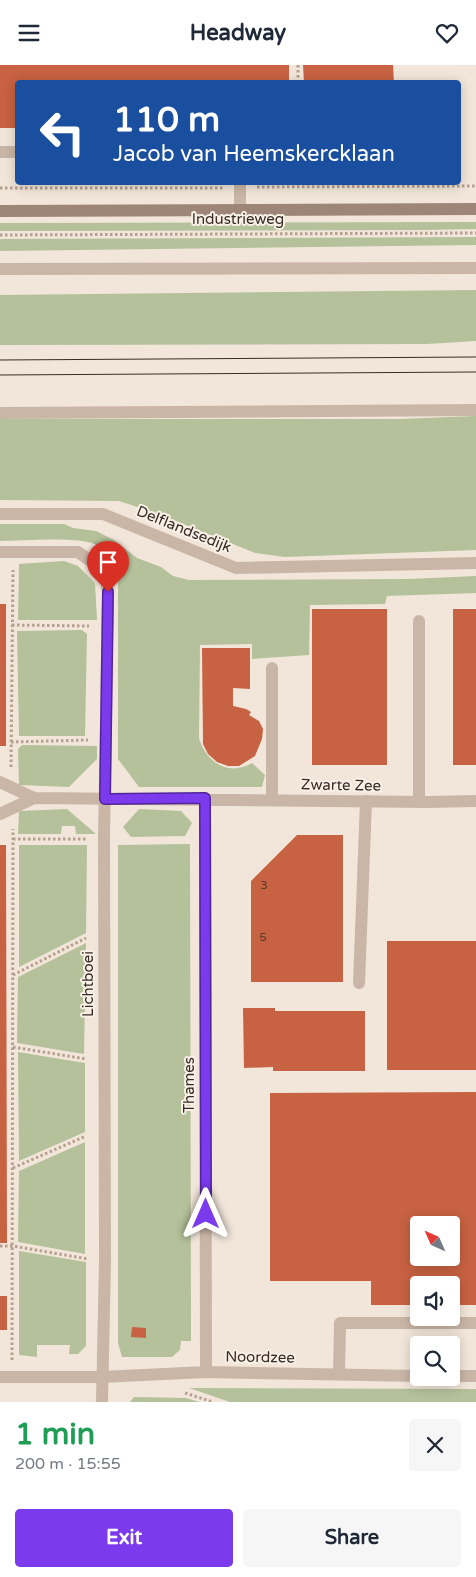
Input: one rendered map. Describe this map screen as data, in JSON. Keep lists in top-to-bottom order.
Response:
{
  "streets": {
    "main road": ["Industrieweg"],
    "street": [
      "Delflandsedijk",
      "Zwarte Zee",
      "Lichtboei",
      "Thames",
      "Noordzee"
    ]
  },
  "crossings": [
    ["Zwarte Zee", "Lichtboei"],
    ["Zwarte Zee", "Thames"],
    ["Lichtboei", "Noordzee"],
    ["Thames", "Noordzee"]
  ],
  "house_numbers": ["3", "5"],
  "north": "top left",
  "page": {
    "header": "Headway",
    "turn": ["110 m", "Jacob van Heemskercklaan"],
    "heading": ["1 min", "200 m · 15:55"],
    "buttons": ["Exit", "Share"]
  }
}
